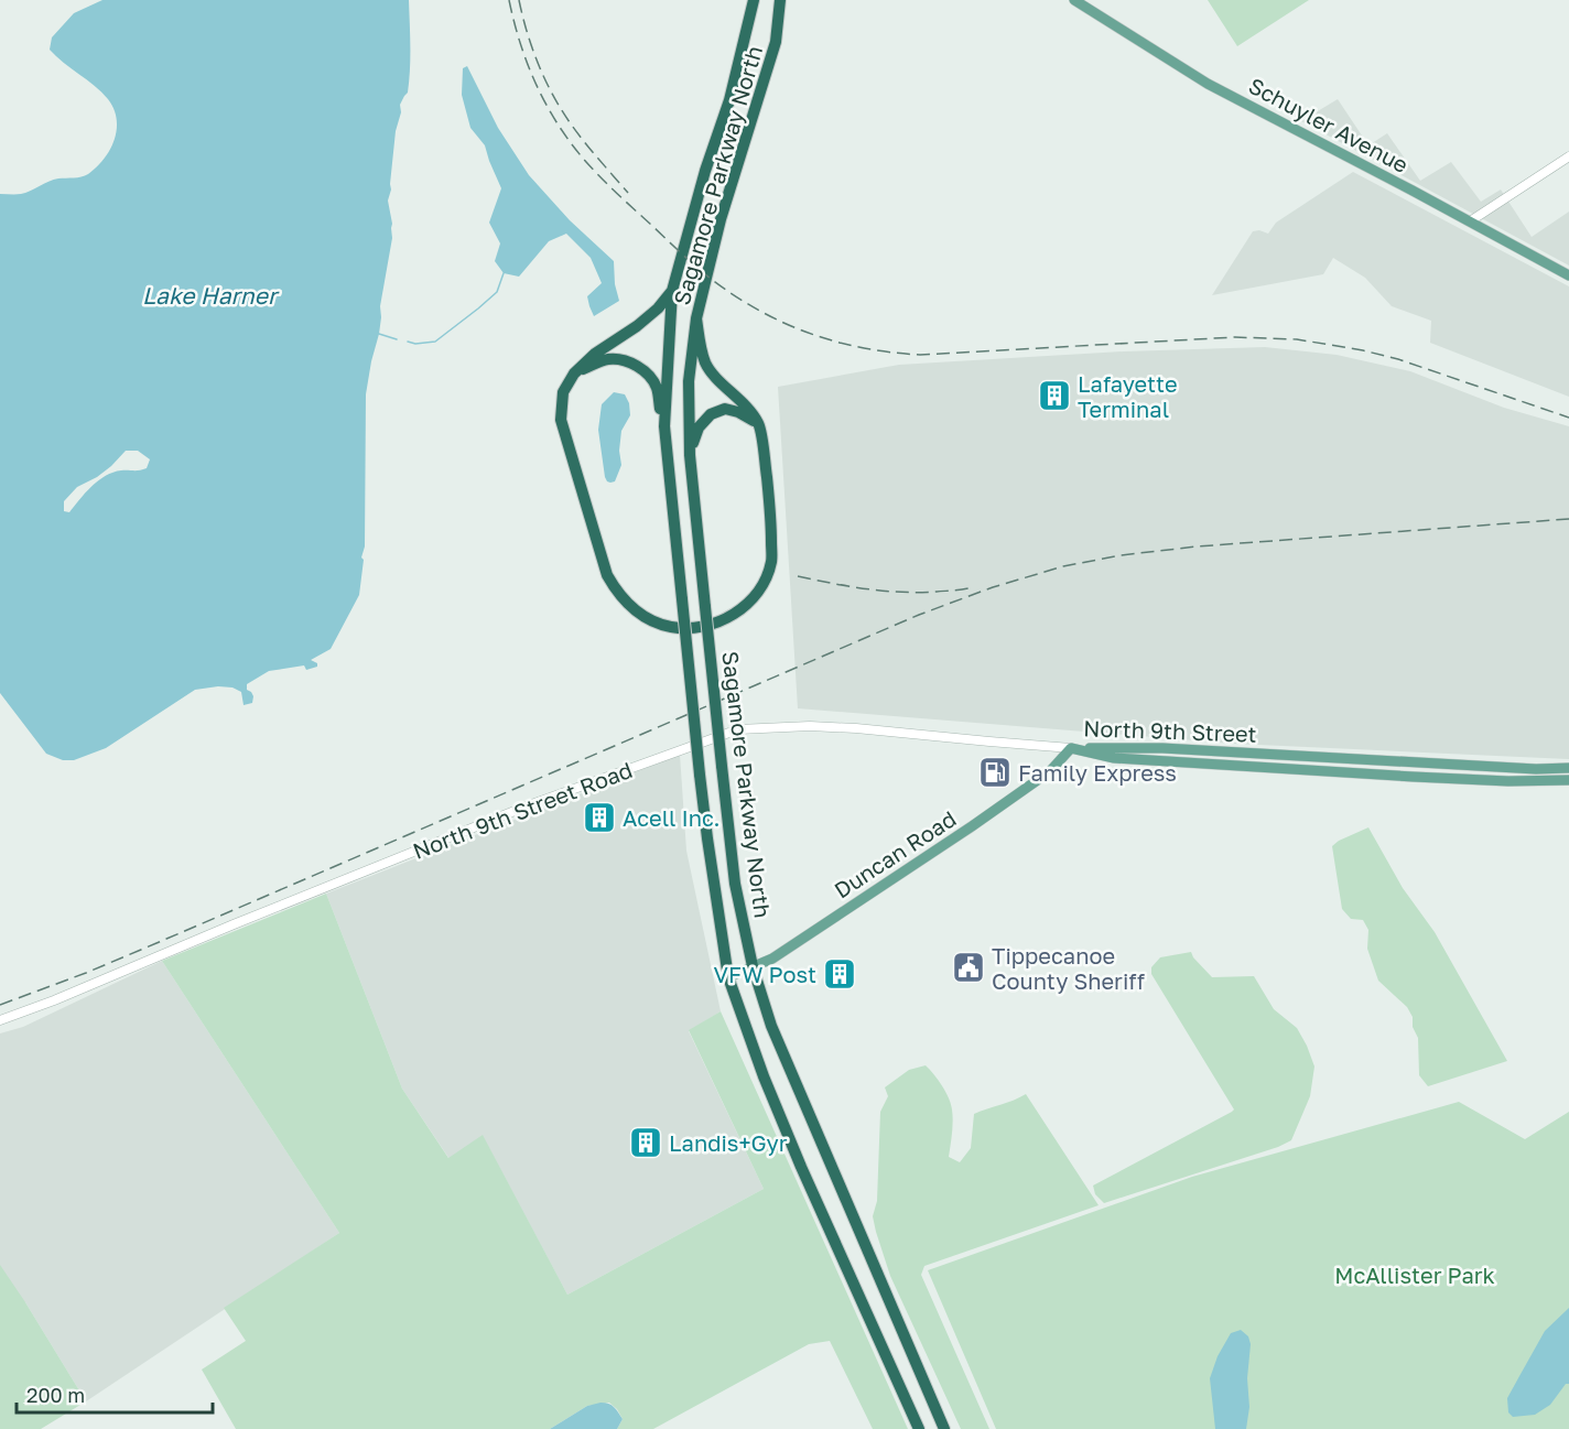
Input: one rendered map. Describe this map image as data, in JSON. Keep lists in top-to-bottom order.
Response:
{
  "streets": {
    "highway": ["Sagamore Parkway North"],
    "main road": ["Schuyler Avenue", "North 9th Street", "Duncan Road"],
    "street": ["North 9th Street Road"]
  },
  "crossings": [
    ["Sagamore Parkway North", "Duncan Road"],
    ["North 9th Street", "North 9th Street Road"],
    ["North 9th Street", "Duncan Road"],
    ["North 9th Street Road", "Duncan Road"]
  ],
  "water": ["Lake Harner"],
  "parks": ["McAllister Park"],
  "places": {
    "building": [
      "Lafayette Terminal",
      "Acell Inc.",
      "VFW Post",
      "Landis+Gyr"
    ],
    "fuel station": ["Family Express"],
    "public building": ["Tippecanoe County Sheriff"]
  },
  "scale_bar": "200 m"
}
